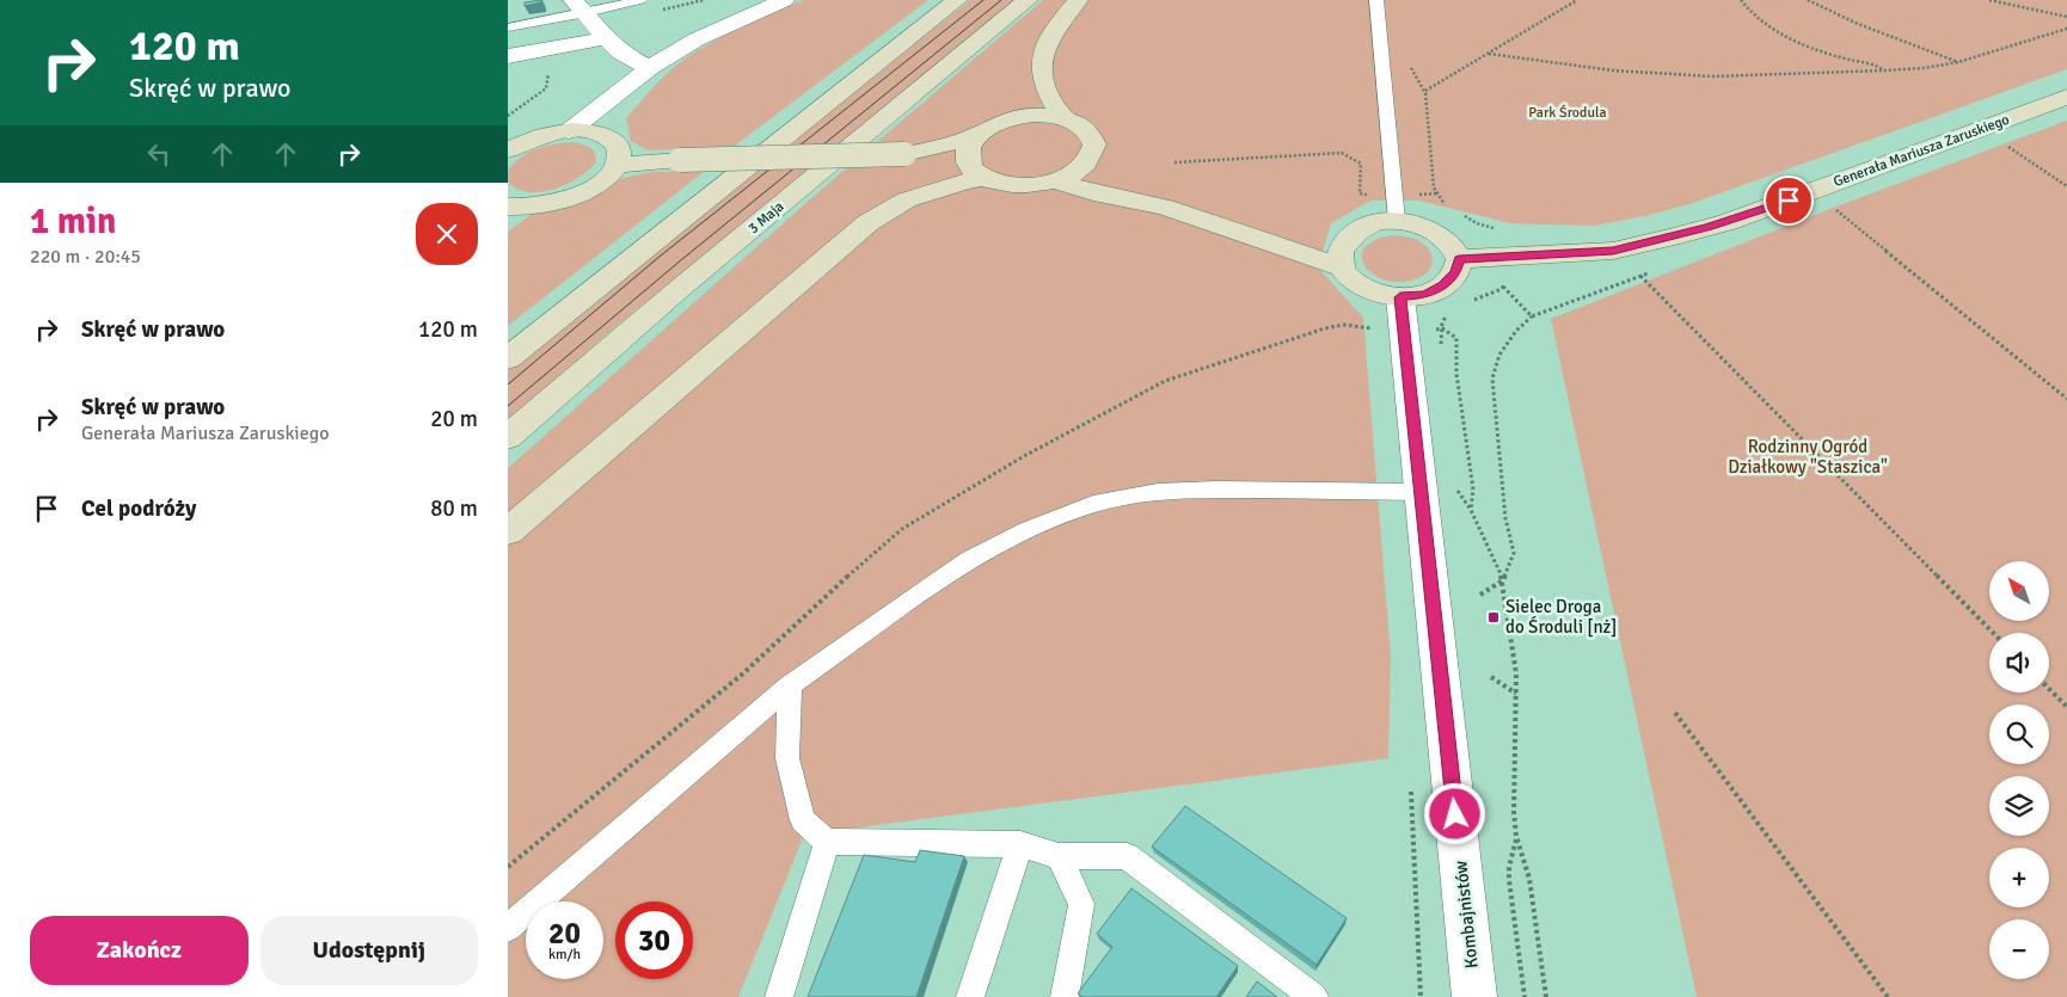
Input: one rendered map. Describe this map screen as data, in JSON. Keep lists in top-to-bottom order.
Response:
{
  "streets": {
    "street": ["Generała Mariusza Zaruskiego", "3 Maja", "Kombajnistów"]
  },
  "crossings": [
    ["Generała Mariusza Zaruskiego", "Kombajnistów"]
  ],
  "parks": ["Park Środula", "Rodzinny Ogród Działkowy \"Staszica\""],
  "places": {
    "transit": ["Sielec Droga do Środuli [nż]"]
  },
  "north": "top left",
  "page": {
    "turn": ["120 m", "Skręć w prawo"],
    "heading": ["1 min", "220 m · 20:45"],
    "list": [
      {
        "name": "Skręć w prawo",
        "value": "120 m"
      },
      {
        "name": "Skręć w prawo",
        "note": "Generała Mariusza Zaruskiego",
        "value": "20 m"
      },
      {
        "name": "Cel podróży",
        "value": "80 m"
      }
    ],
    "map_buttons": ["+", "−"],
    "speed": "20 km/h",
    "limit": "30",
    "buttons": ["Zakończ", "Udostępnij"]
  }
}
